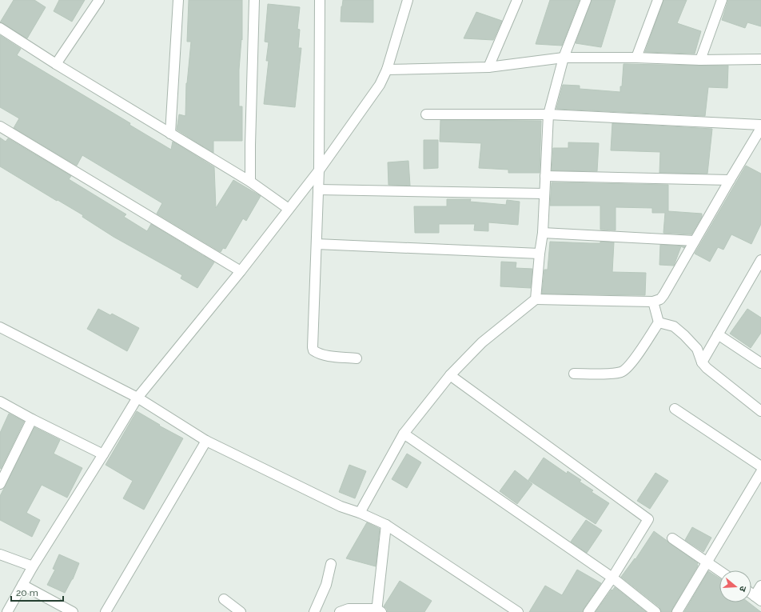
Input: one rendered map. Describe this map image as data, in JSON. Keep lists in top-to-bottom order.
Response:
{
  "scale_bar": "20 m",
  "north": "right"
}
